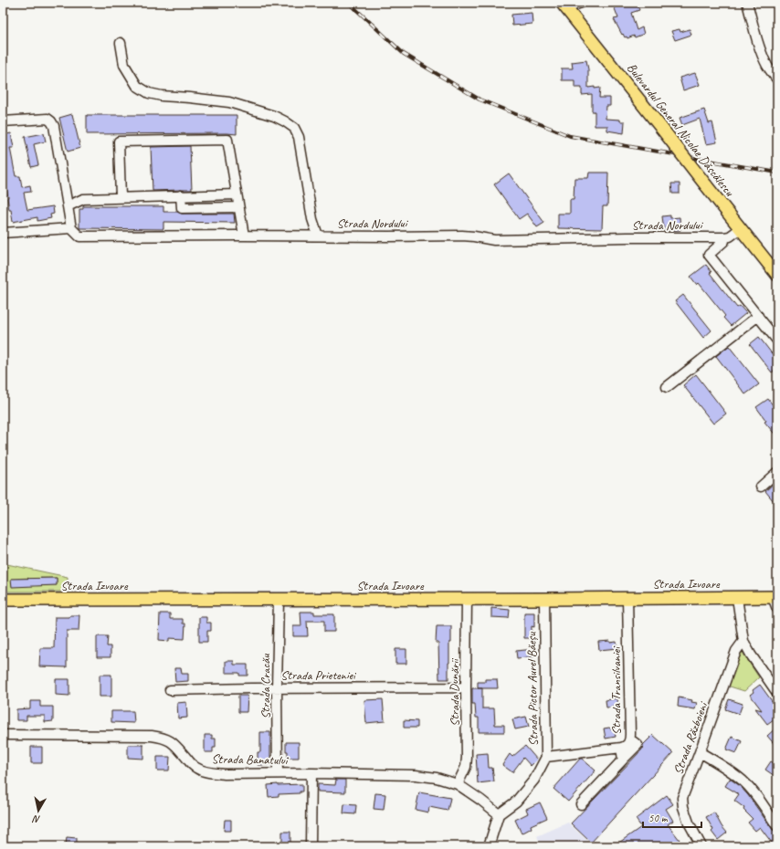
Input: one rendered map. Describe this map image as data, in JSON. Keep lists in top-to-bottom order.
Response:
{
  "streets": {
    "main road": ["Bulevardul General Nicolae Dăscălescu", "Strada Izvoare"],
    "street": [
      "Strada Nordului",
      "Strada Prieteniei",
      "Strada Cracău",
      "Strada Pictor Aurel Băeșu",
      "Strada Transilvaniei",
      "Strada Dunării",
      "Strada Războieni",
      "Strada Banatului"
    ]
  },
  "crossings": [
    ["Bulevardul General Nicolae Dăscălescu", "Strada Nordului"],
    ["Strada Izvoare", "Strada Cracău"],
    ["Strada Izvoare", "Strada Pictor Aurel Băeșu"],
    ["Strada Izvoare", "Strada Transilvaniei"],
    ["Strada Izvoare", "Strada Dunării"],
    ["Strada Prieteniei", "Strada Cracău"],
    ["Strada Prieteniei", "Strada Dunării"],
    ["Strada Cracău", "Strada Banatului"],
    ["Strada Pictor Aurel Băeșu", "Strada Transilvaniei"],
    ["Strada Pictor Aurel Băeșu", "Strada Banatului"],
    ["Strada Dunării", "Strada Banatului"]
  ],
  "scale_bar": "50 m",
  "north": "bottom"
}
